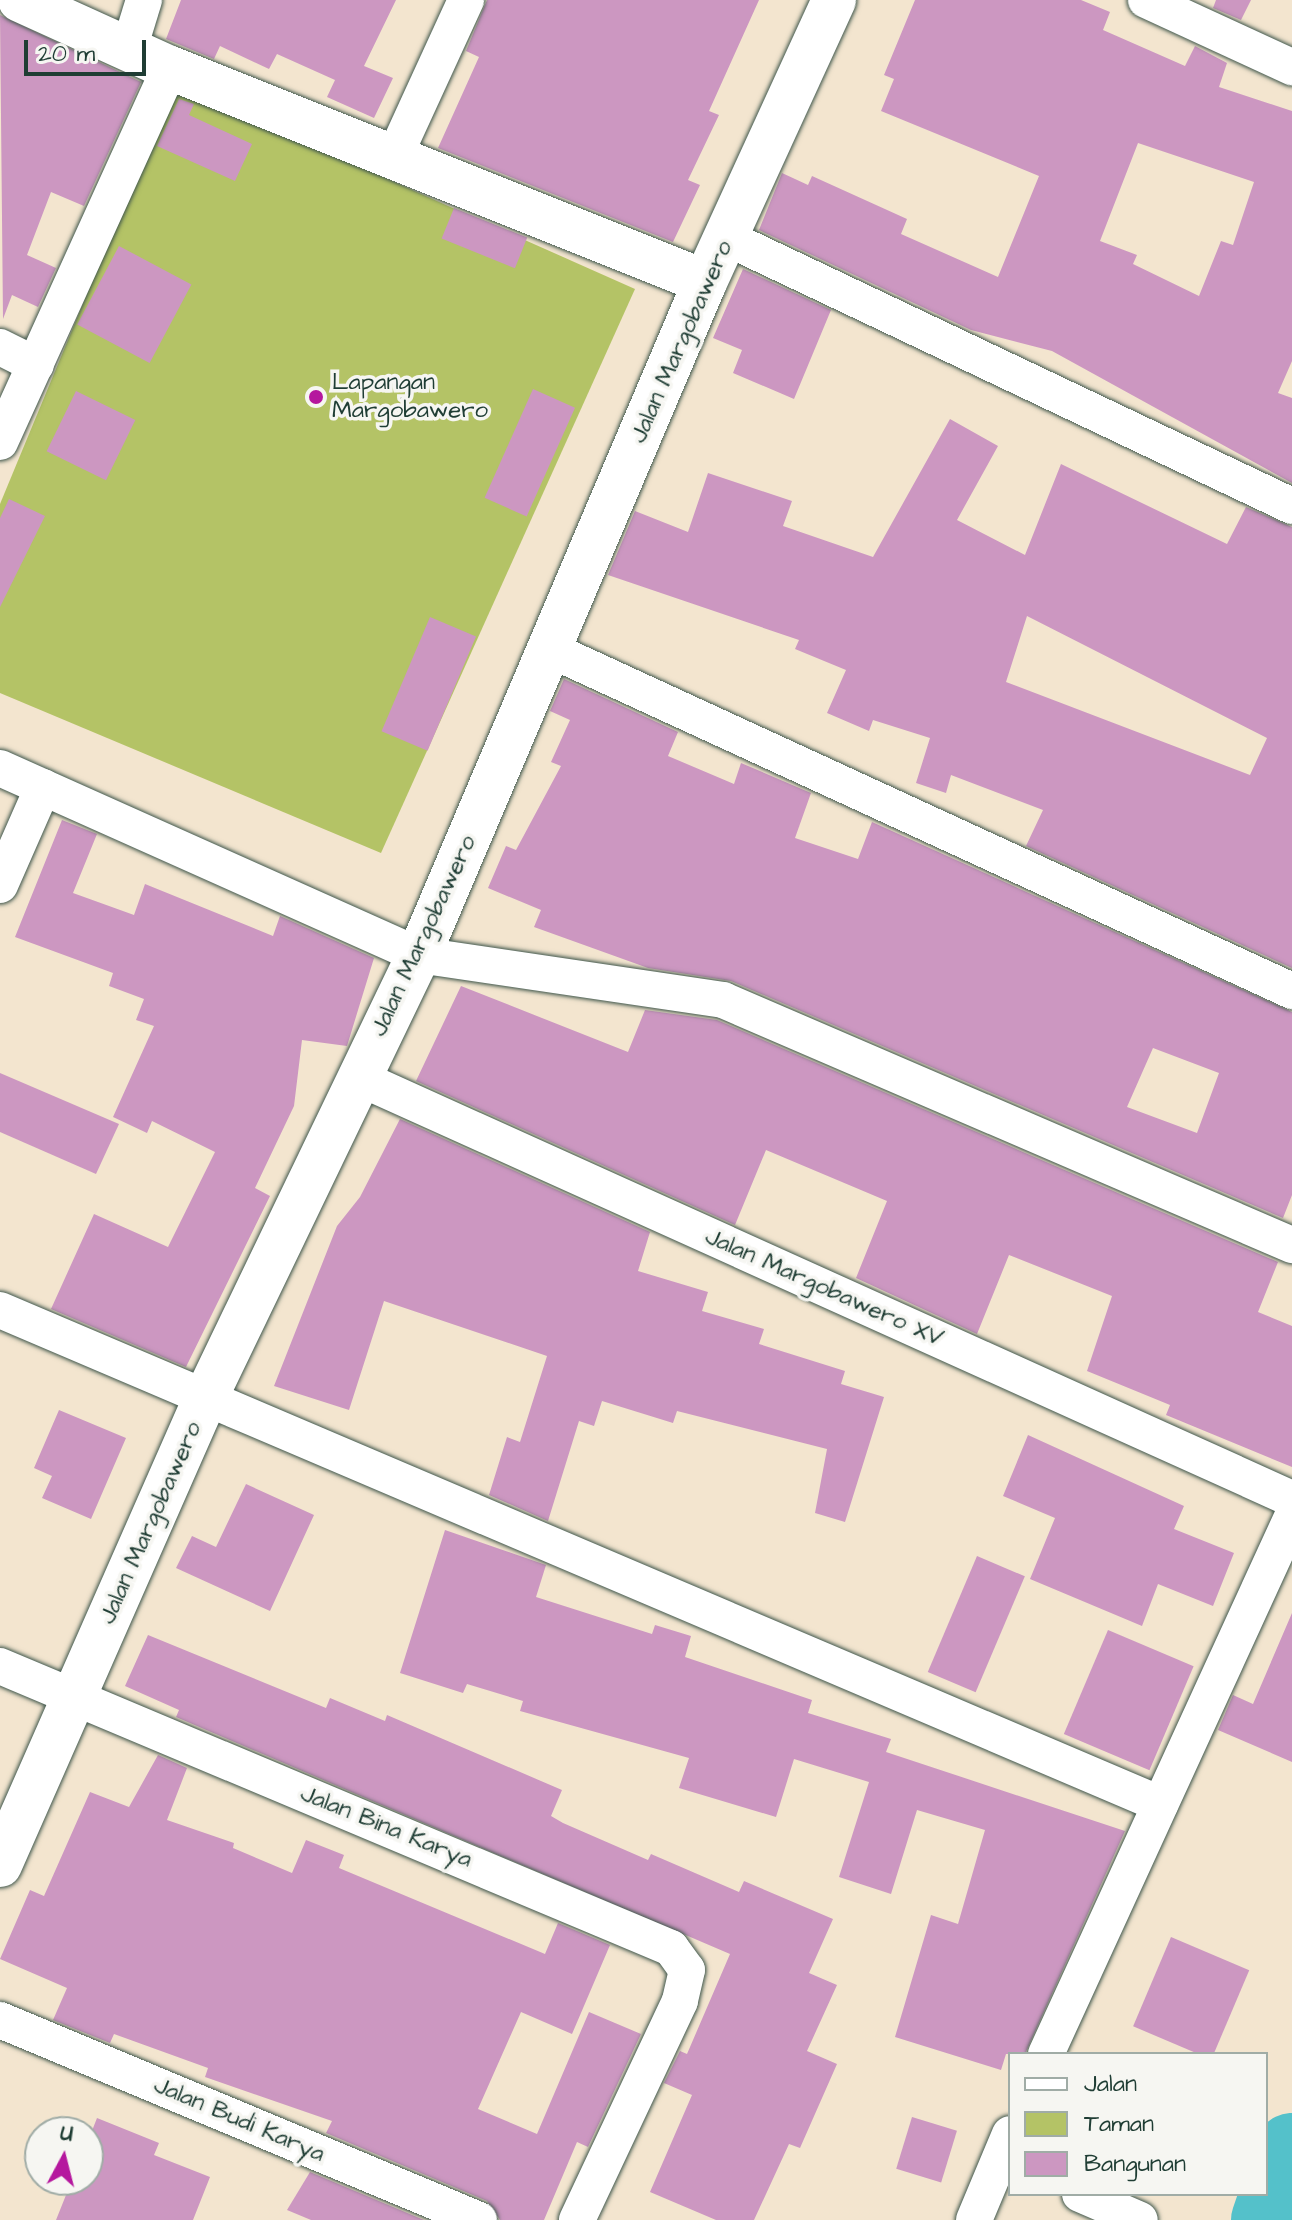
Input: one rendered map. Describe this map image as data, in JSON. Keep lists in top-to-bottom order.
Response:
{
  "streets": {
    "street": [
      "Jalan Margobawero",
      "Jalan Margobawero XV",
      "Jalan Bina Karya",
      "Jalan Budi Karya"
    ]
  },
  "crossings": [
    ["Jalan Margobawero", "Jalan Margobawero XV"],
    ["Jalan Margobawero", "Jalan Bina Karya"]
  ],
  "places": ["Lapangan Margobawero"],
  "legend": ["Jalan", "Taman", "Bangunan"],
  "scale_bar": "20 m",
  "north": "top"
}
